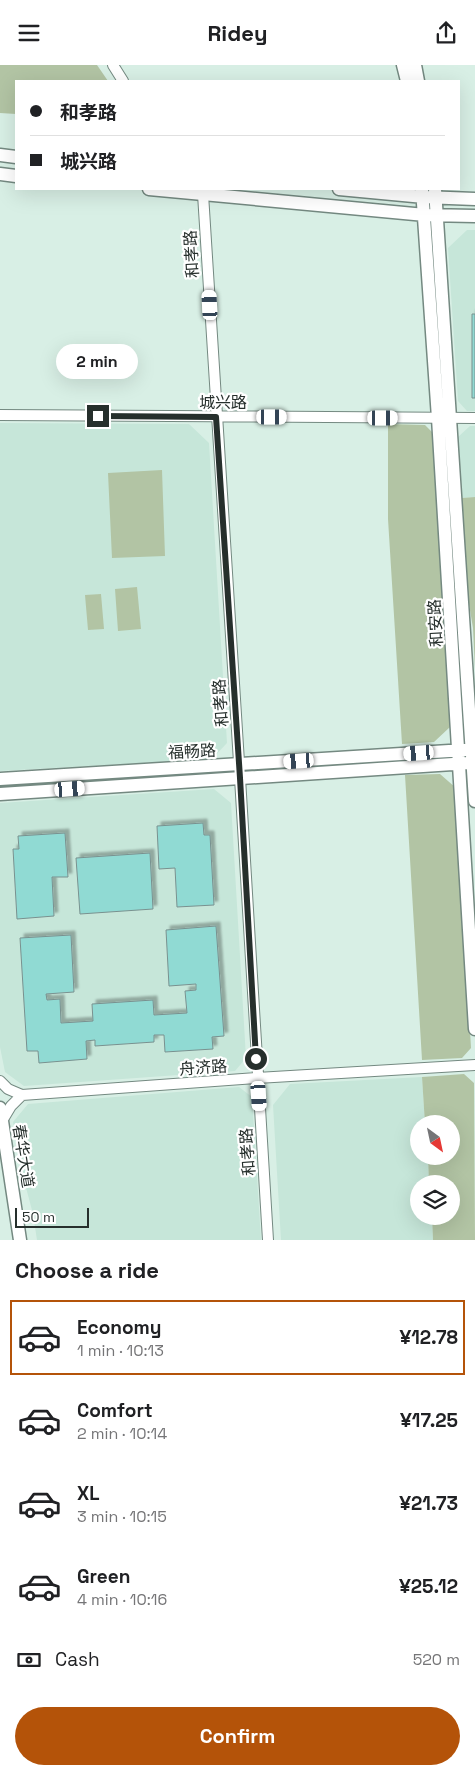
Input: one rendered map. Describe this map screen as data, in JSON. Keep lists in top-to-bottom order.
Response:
{
  "streets": {
    "main road": ["和安路", "福畅路", "春华大道"],
    "street": ["和孝路", "城兴路", "舟济路"]
  },
  "crossings": [
    ["和孝路", "城兴路"],
    ["和孝路", "福畅路"],
    ["和孝路", "舟济路"],
    ["城兴路", "和安路"],
    ["和安路", "福畅路"]
  ],
  "scale_bar": "50 m",
  "north": "bottom right",
  "page": {
    "header": "Ridey",
    "banner": ["和孝路", "城兴路"],
    "bubble": "2 min",
    "scale": "50 m",
    "heading": "Choose a ride",
    "list": [
      {
        "name": "Economy",
        "note": "1 min · 10:13",
        "value": "¥12.78"
      },
      {
        "name": "Comfort",
        "note": "2 min · 10:14",
        "value": "¥17.25"
      },
      {
        "name": "XL",
        "note": "3 min · 10:15",
        "value": "¥21.73"
      },
      {
        "name": "Green",
        "note": "4 min · 10:16",
        "value": "¥25.12"
      }
    ],
    "pay": ["Cash", "520 m"],
    "buttons": "Confirm"
  }
}
